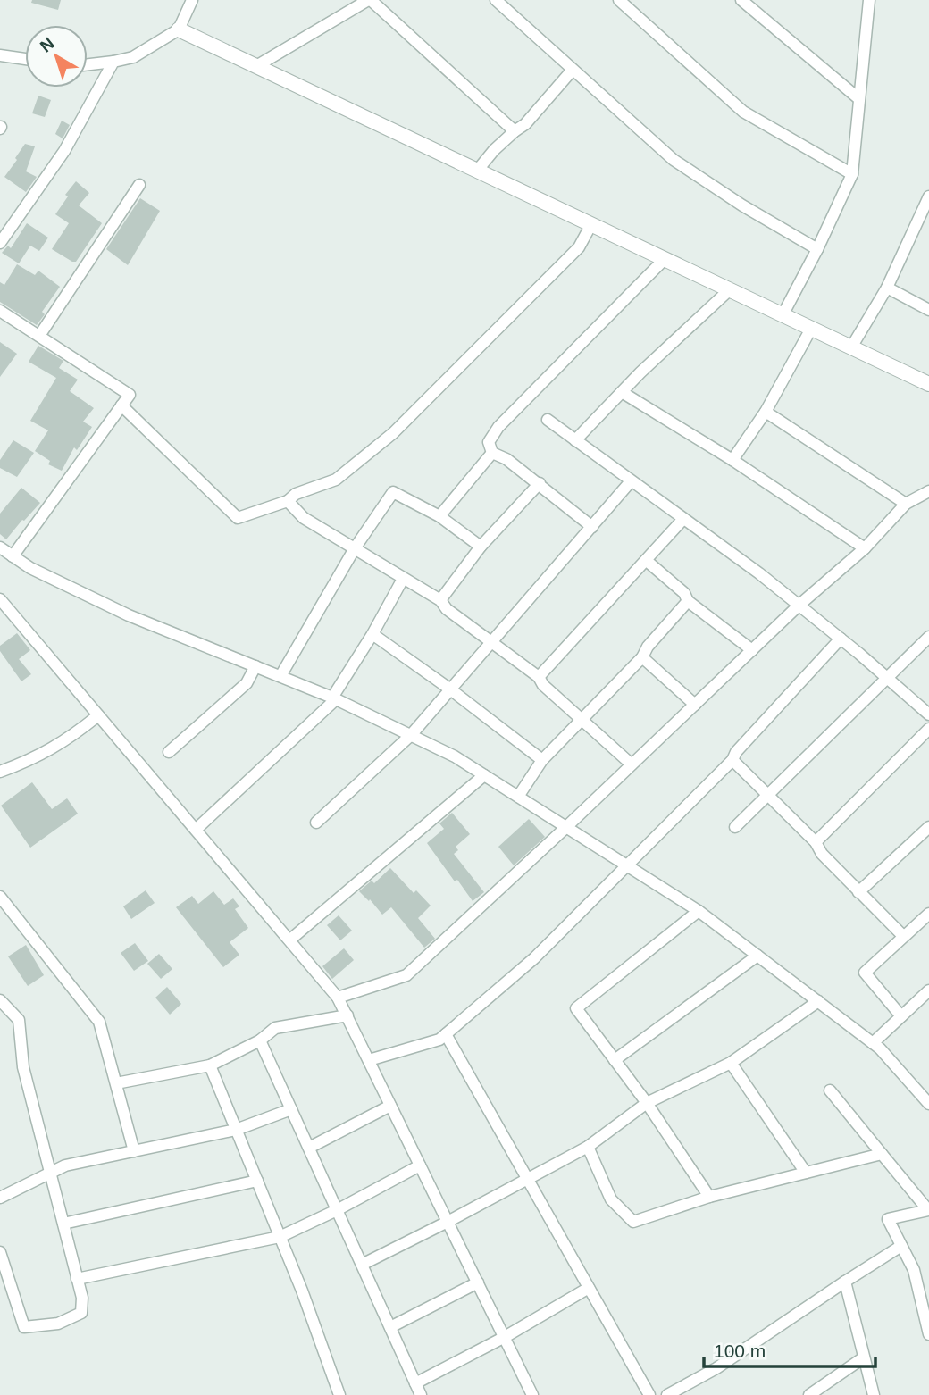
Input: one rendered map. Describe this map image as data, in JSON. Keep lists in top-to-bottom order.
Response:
{
  "scale_bar": "100 m",
  "north": "top left"
}
